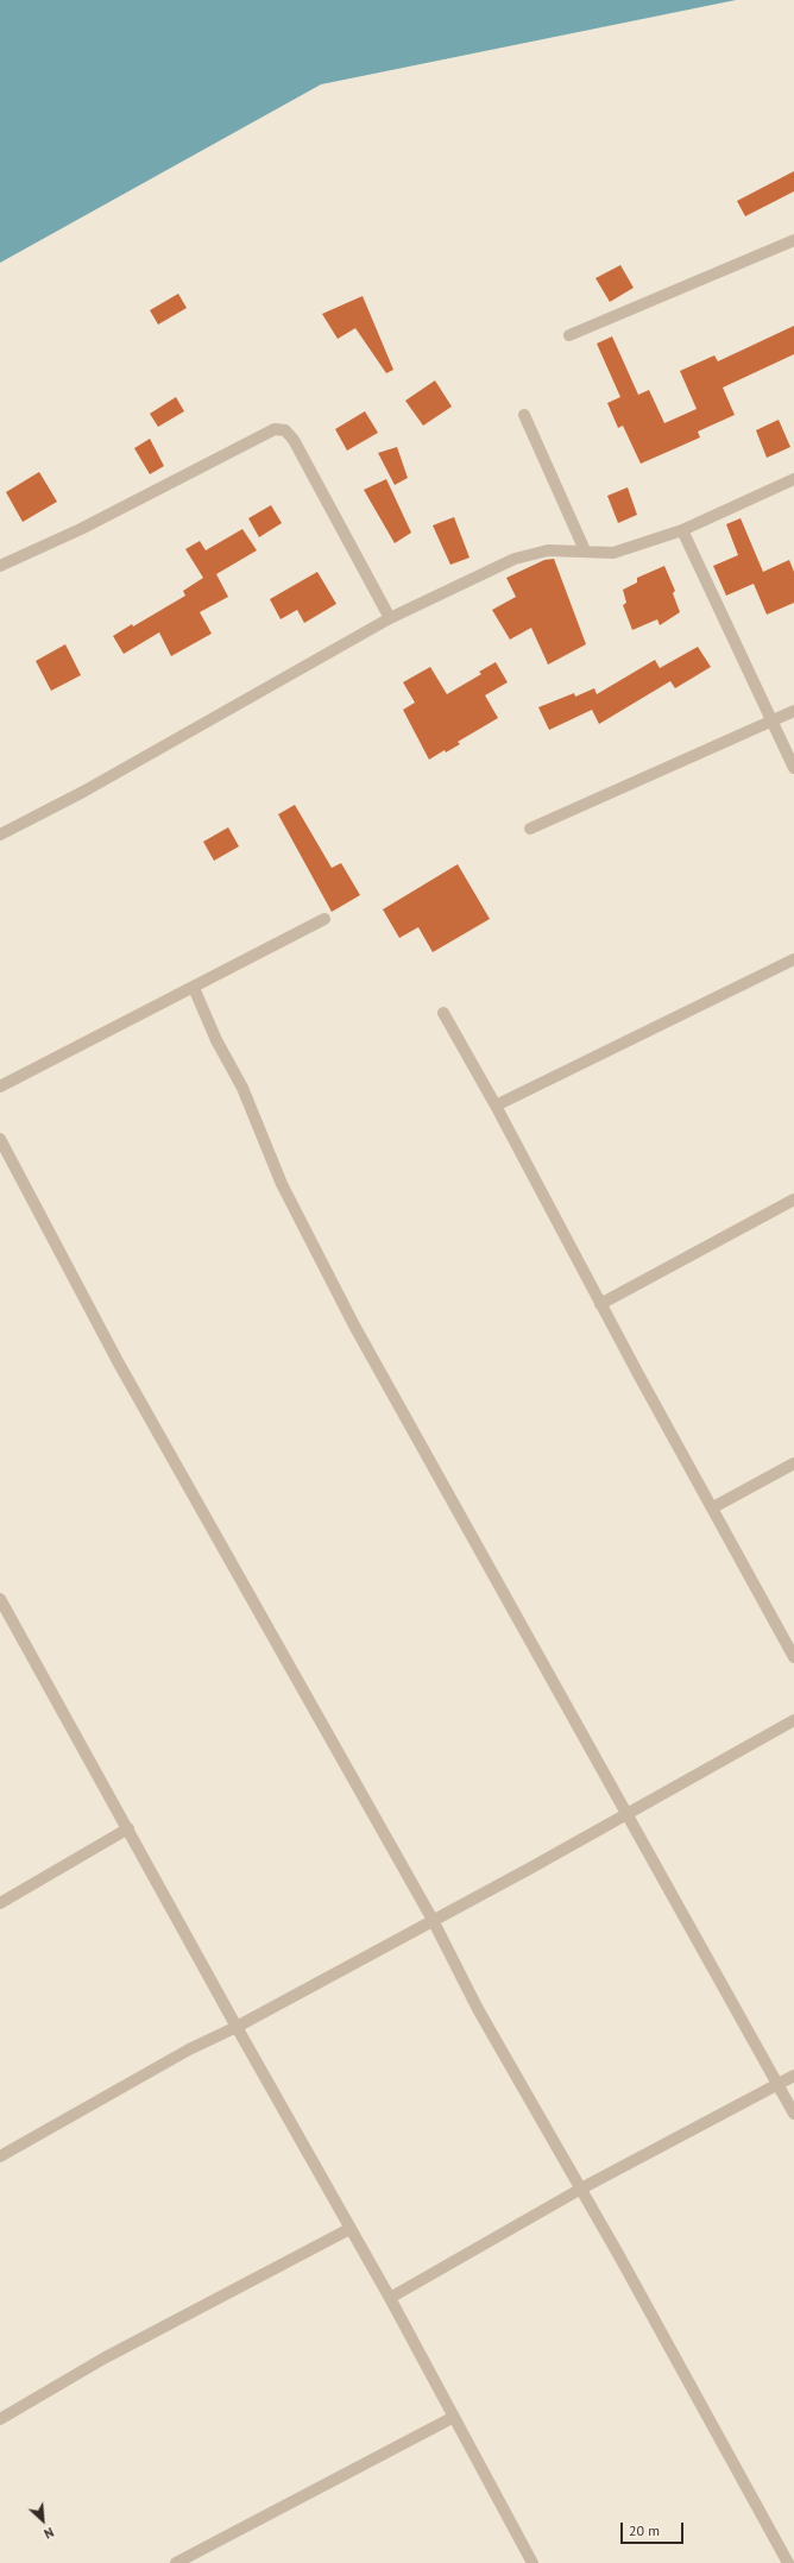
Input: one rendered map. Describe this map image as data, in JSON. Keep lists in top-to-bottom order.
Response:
{
  "scale_bar": "20 m",
  "north": "bottom right"
}
